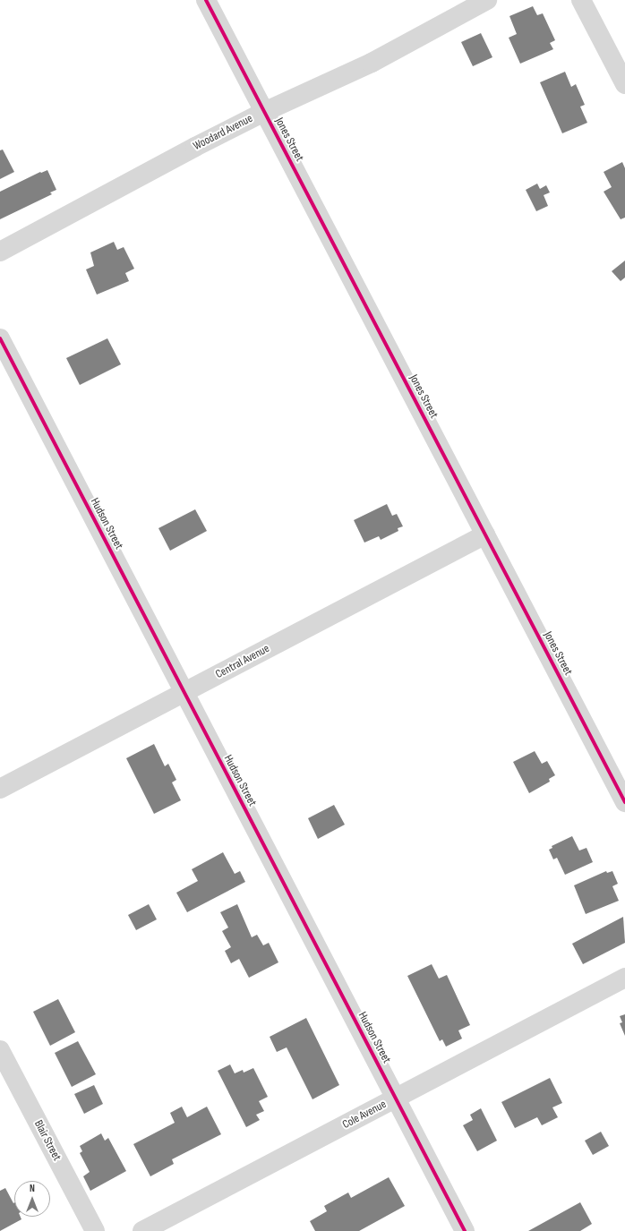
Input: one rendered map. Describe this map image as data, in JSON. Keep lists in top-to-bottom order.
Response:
{
  "streets": {
    "street": [
      "Woodard Avenue",
      "Jones Street",
      "Hudson Street",
      "Central Avenue",
      "Cole Avenue",
      "Blair Street"
    ]
  },
  "crossings": [
    ["Woodard Avenue", "Jones Street"],
    ["Jones Street", "Central Avenue"],
    ["Hudson Street", "Central Avenue"],
    ["Hudson Street", "Cole Avenue"]
  ],
  "north": "top"
}
